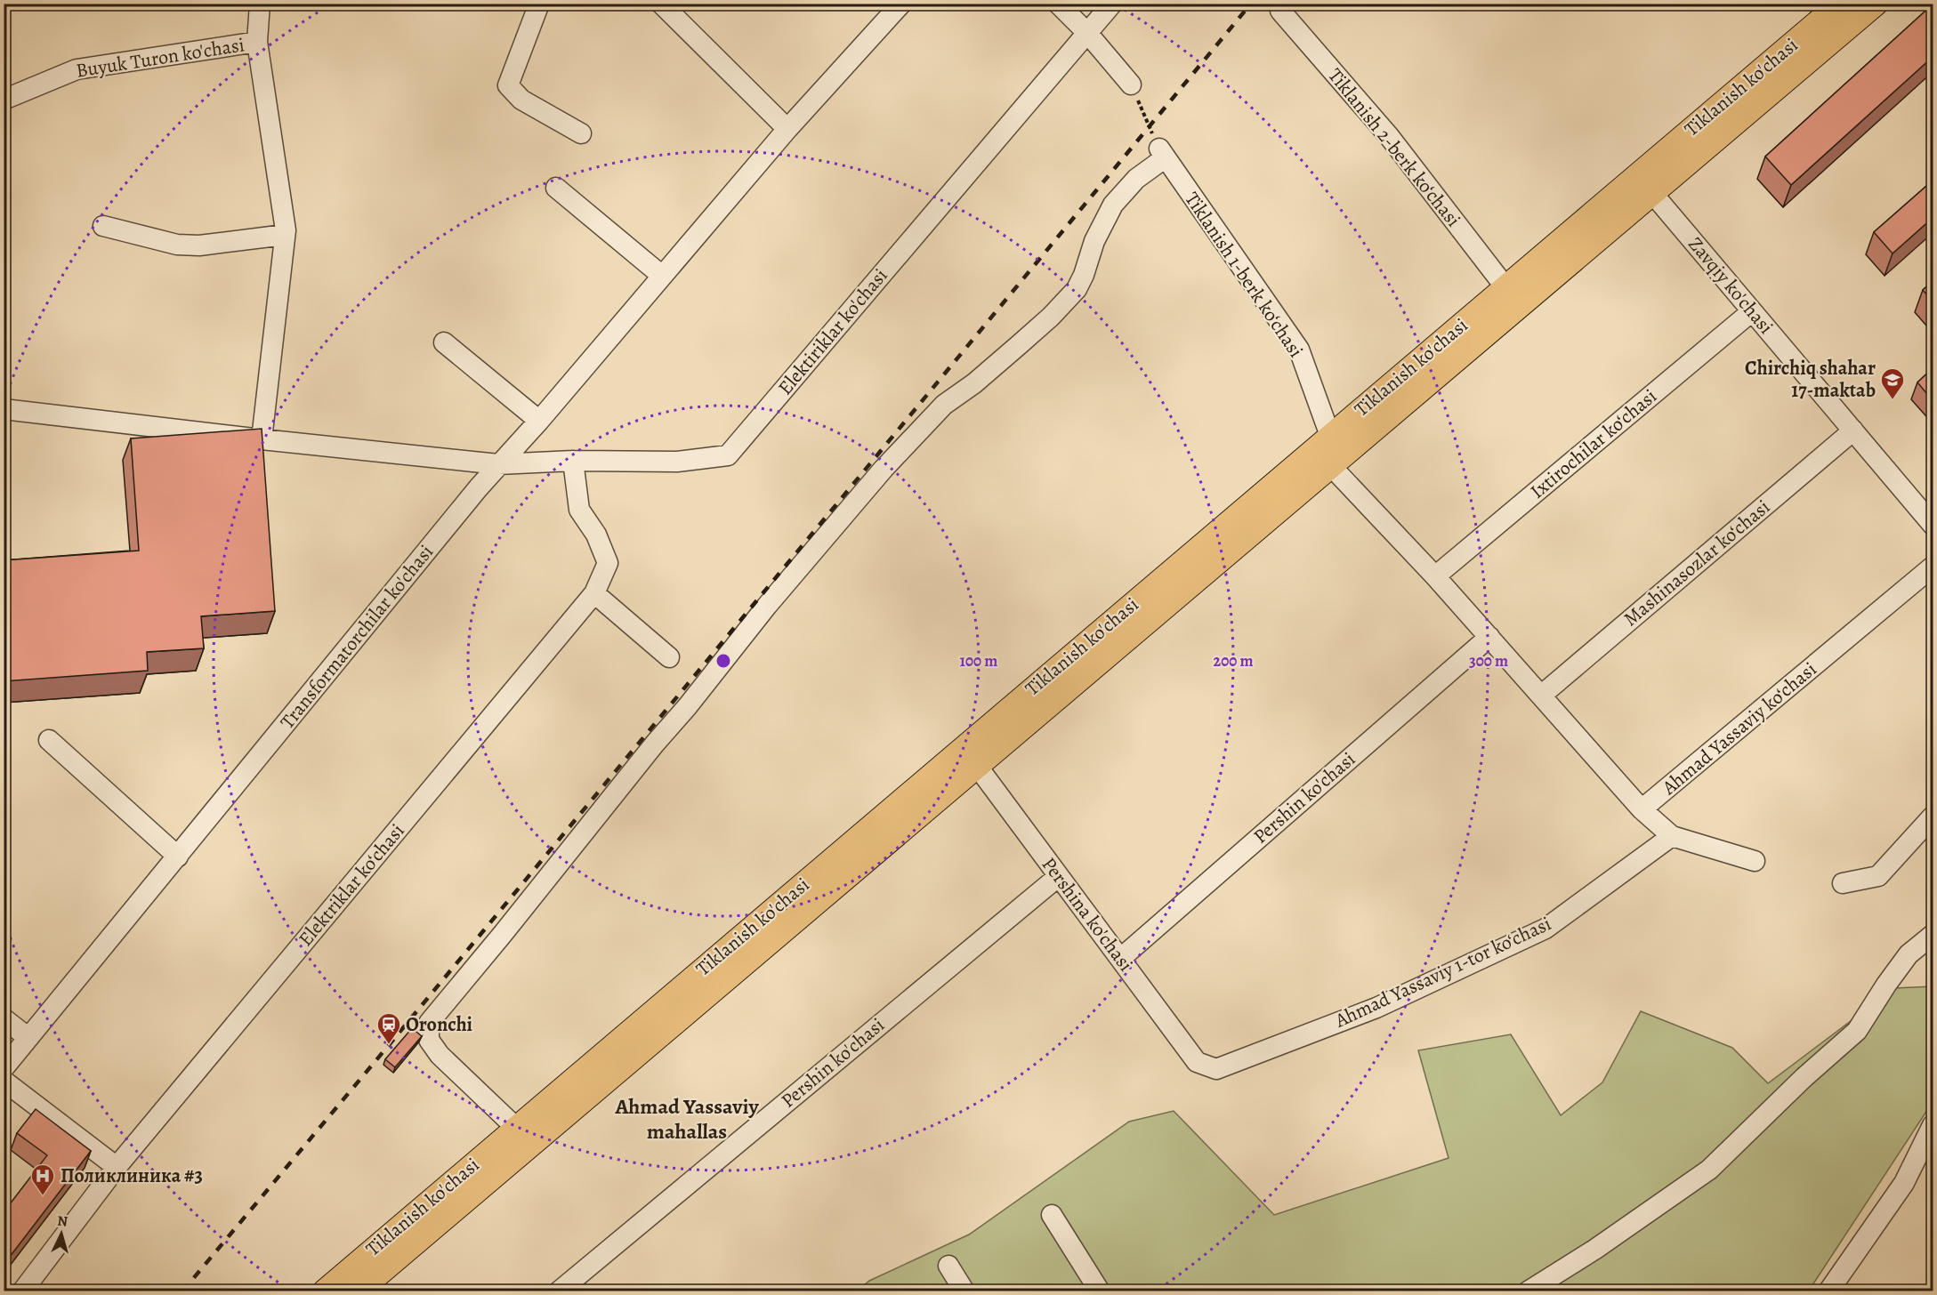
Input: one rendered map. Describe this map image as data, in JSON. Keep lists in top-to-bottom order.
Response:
{
  "streets": {
    "main road": ["Tiklanish ko'chasi"],
    "street": [
      "Buyuk Turon ko'chasi",
      "Tiklanish 2-berk ko‘chasi",
      "Tiklanish 1-berk ko‘chasi",
      "Zavqiy ko'chasi",
      "Elektiriklar ko'chasi",
      "Ixtirochilar ko‘chasi",
      "Mashinasozlar ko‘chasi",
      "Transformatorchilar ko'chasi",
      "Ahmad Yassaviy ko‘chasi",
      "Pershin ko'chasi",
      "Elektriklar ko‘chasi",
      "Pershina ko'chasi",
      "Ahmad Yassaviy 1-tor ko‘chasi"
    ]
  },
  "crossings": [
    ["Buyuk Turon ko'chasi", "Elektiriklar ko'chasi"],
    ["Tiklanish ko'chasi", "Tiklanish 2-berk ko‘chasi"],
    ["Tiklanish ko'chasi", "Tiklanish 1-berk ko‘chasi"],
    ["Zavqiy ko'chasi", "Ixtirochilar ko‘chasi"],
    ["Zavqiy ko'chasi", "Mashinasozlar ko‘chasi"],
    ["Elektiriklar ko'chasi", "Transformatorchilar ko'chasi"],
    ["Elektiriklar ko'chasi", "Elektriklar ko‘chasi"],
    ["Ahmad Yassaviy ko‘chasi", "Ahmad Yassaviy 1-tor ko‘chasi"],
    ["Pershin ko'chasi", "Pershina ko'chasi"],
    ["Pershina ko'chasi", "Ahmad Yassaviy 1-tor ko‘chasi"]
  ],
  "districts": ["Ahmad Yassaviy mahallas"],
  "places": {
    "school or university": ["Chirchiq shahar 17-maktab"],
    "station": ["Oronchi"],
    "hospital": ["Поликлиника #3"]
  },
  "north": "top",
  "rings": ["100 m", "200 m", "300 m"]
}
